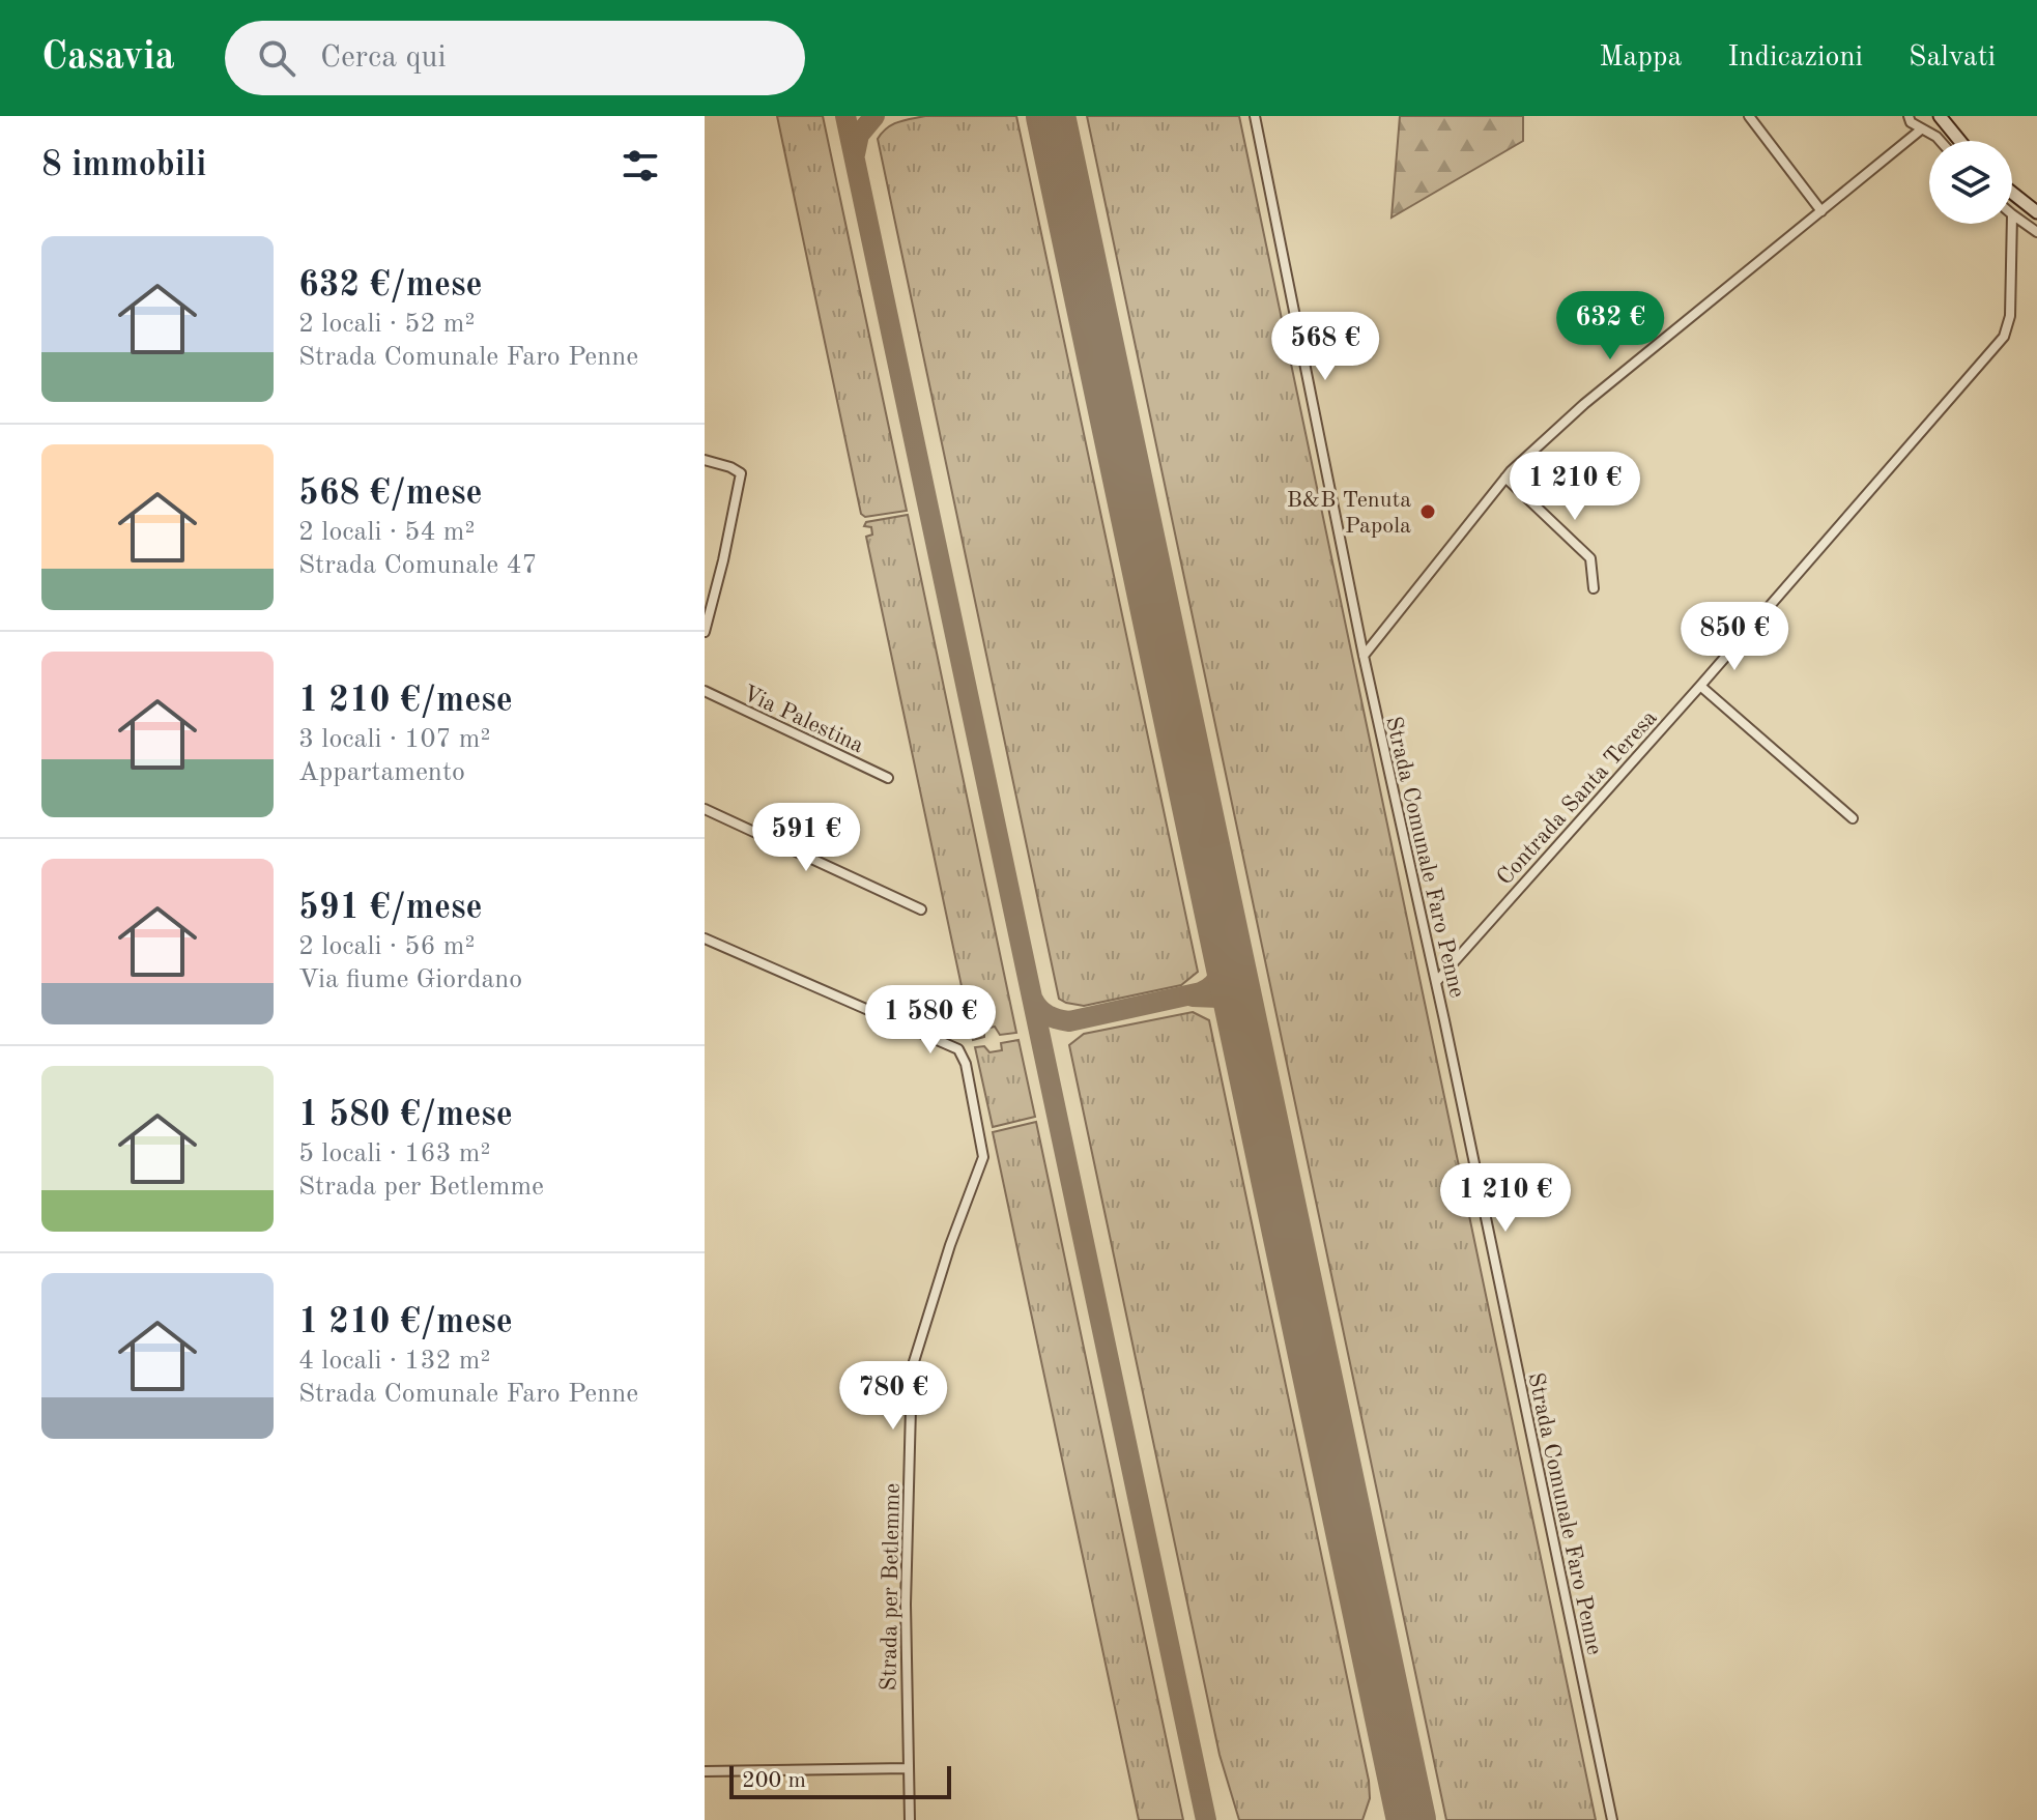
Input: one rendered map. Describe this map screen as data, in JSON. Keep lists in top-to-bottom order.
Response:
{
  "streets": {
    "street": [
      "Via Palestina",
      "Contrada Santa Teresa",
      "Strada Comunale Faro Penne",
      "Strada per Betlemme"
    ]
  },
  "crossings": [
    ["Contrada Santa Teresa", "Strada Comunale Faro Penne"]
  ],
  "places": ["B&B Tenuta Papola"],
  "scale_bar": "200 m",
  "page": {
    "header": "Casavia",
    "search": "Cerca qui",
    "nav": ["Mappa", "Indicazioni", "Salvati"],
    "heading": "8 immobili",
    "list": [
      {
        "name": "632 €/mese",
        "note": "2 locali · 52 m² · Strada Comunale Faro Penne"
      },
      {
        "name": "568 €/mese",
        "note": "2 locali · 54 m² · Strada Comunale 47"
      },
      {
        "name": "1 210 €/mese",
        "note": "3 locali · 107 m² · Appartamento"
      },
      {
        "name": "591 €/mese",
        "note": "2 locali · 56 m² · Via fiume Giordano"
      },
      {
        "name": "1 580 €/mese",
        "note": "5 locali · 163 m² · Strada per Betlemme"
      },
      {
        "name": "1 210 €/mese",
        "note": "4 locali · 132 m² · Strada Comunale Faro Penne"
      }
    ],
    "price": [
      "632 €",
      "568 €",
      "1 210 €",
      "850 €",
      "591 €",
      "1 580 €",
      "1 210 €",
      "780 €"
    ],
    "scale": "200 m"
  }
}
